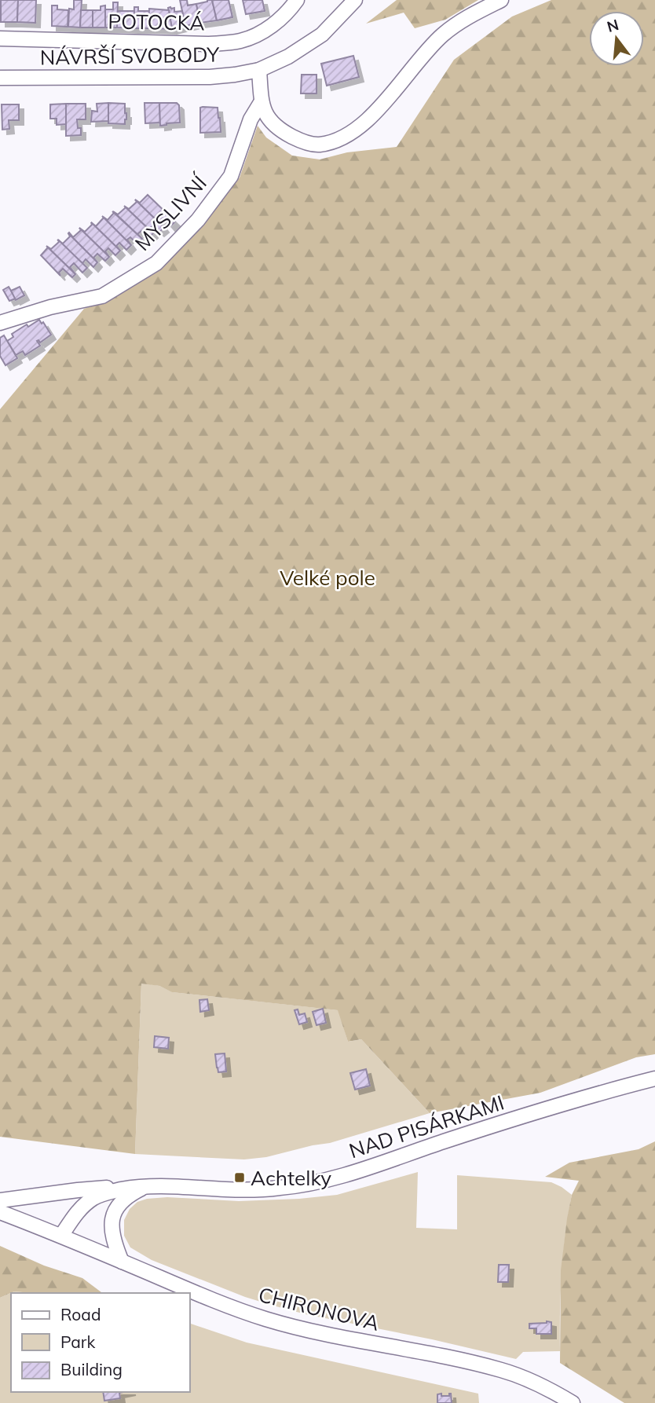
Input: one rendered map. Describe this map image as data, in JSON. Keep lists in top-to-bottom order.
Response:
{
  "streets": {
    "street": [
      "POTOCKÁ",
      "NÁVRŠÍ SVOBODY",
      "MYSLIVNÍ",
      "NAD PISÁRKAMI",
      "CHIRONOVA"
    ]
  },
  "crossings": [
    ["NAD PISÁRKAMI", "CHIRONOVA"]
  ],
  "parks": ["Velké pole"],
  "places": {
    "transit": ["Achtelky"]
  },
  "legend": ["Road", "Park", "Building"],
  "north": "top"
}
